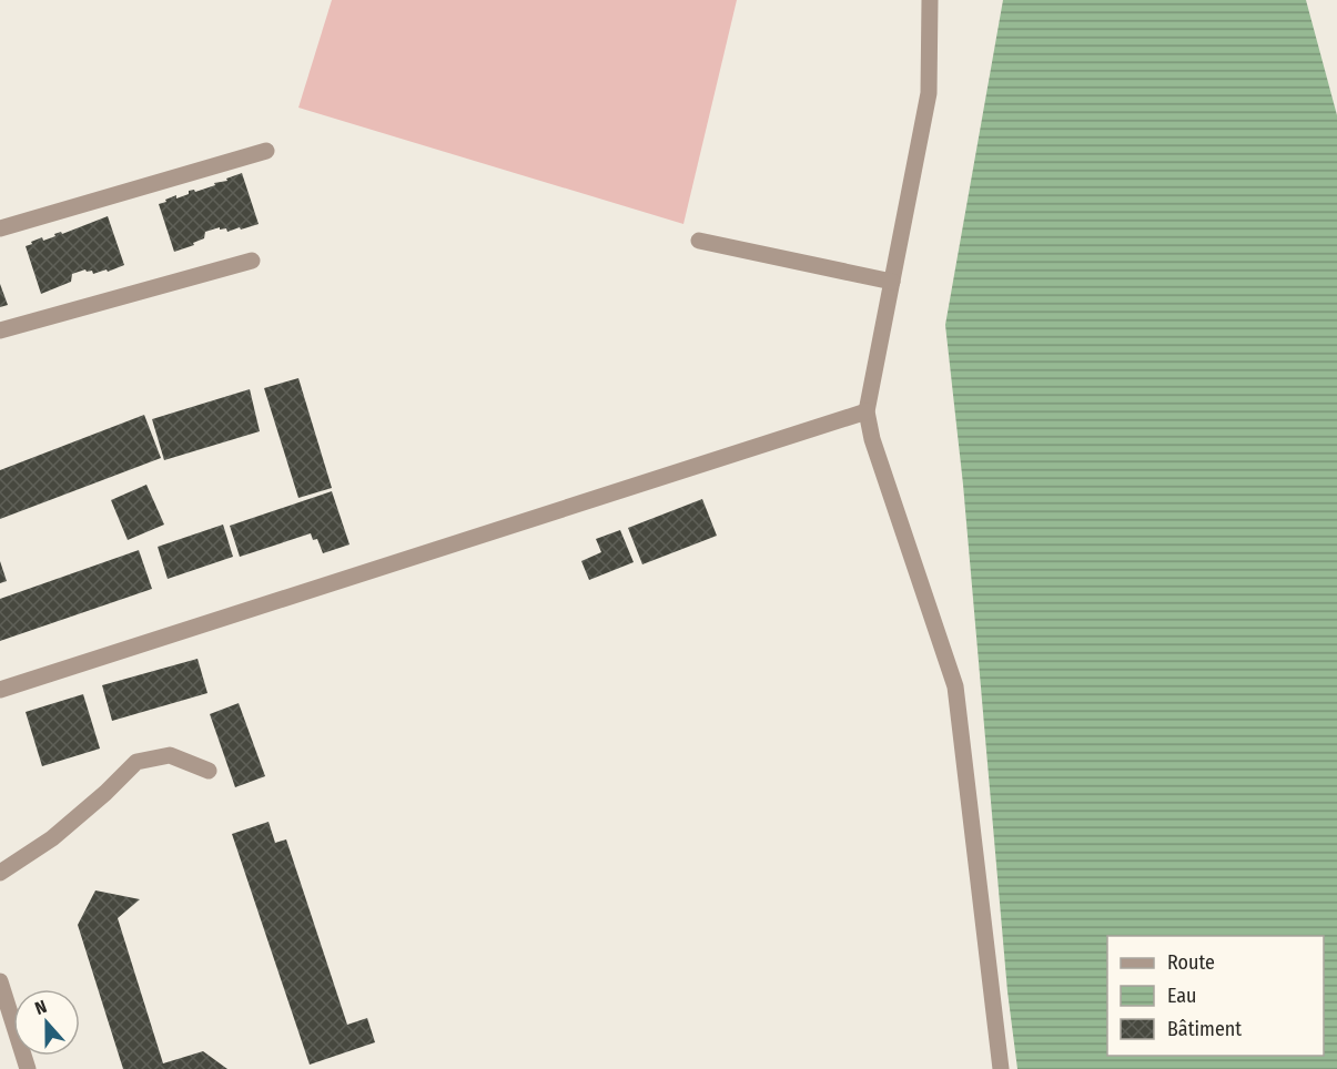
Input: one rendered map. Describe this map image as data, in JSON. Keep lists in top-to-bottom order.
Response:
{
  "legend": ["Route", "Eau", "Bâtiment"],
  "north": "top"
}
